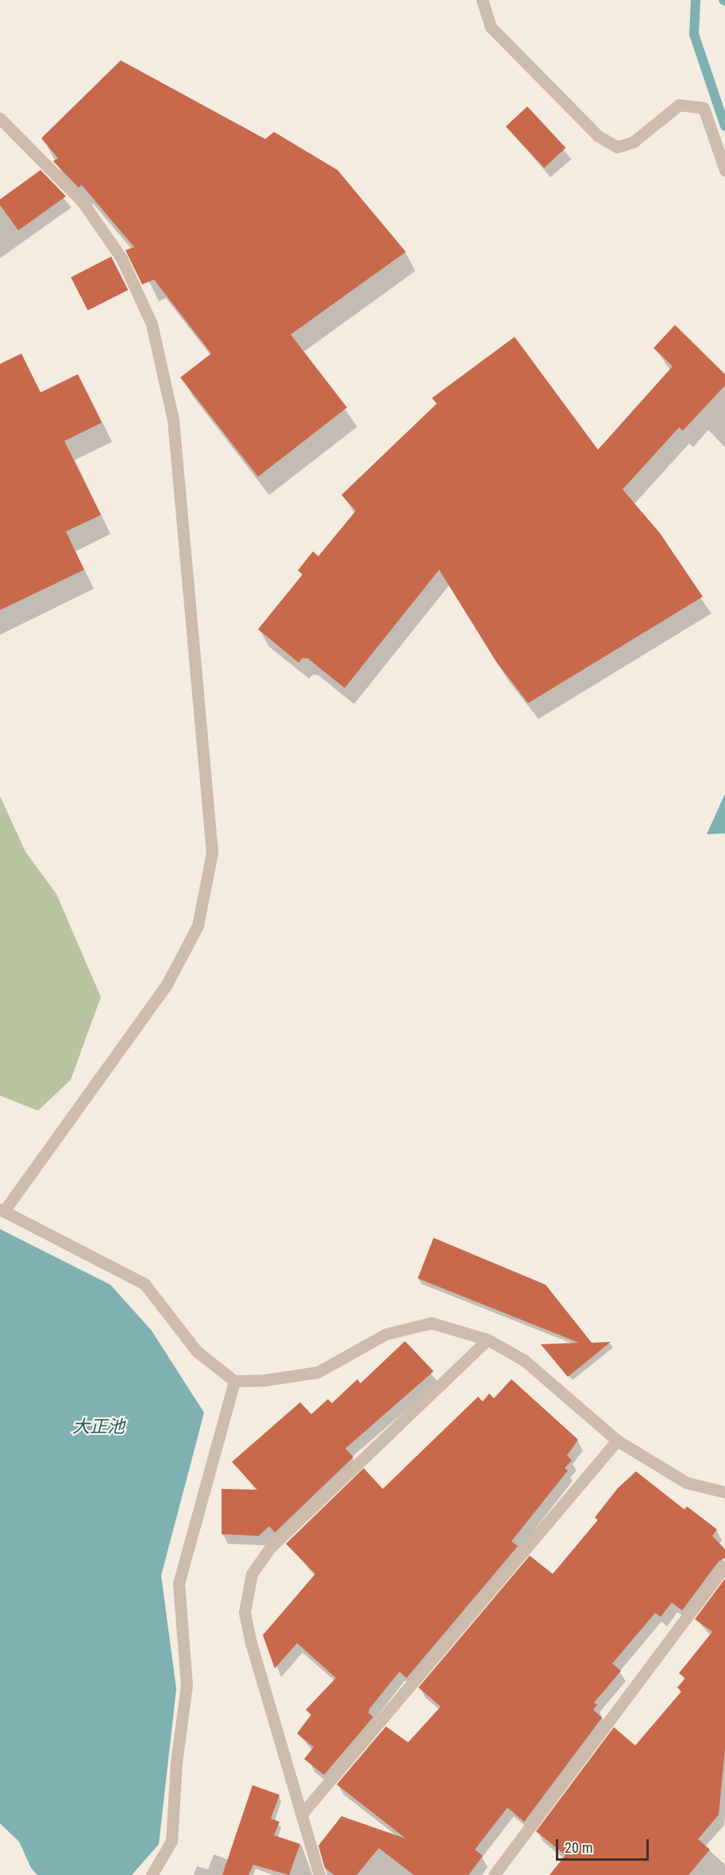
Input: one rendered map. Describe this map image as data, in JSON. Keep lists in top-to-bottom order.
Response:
{
  "water": ["大正池"],
  "scale_bar": "20 m"
}
